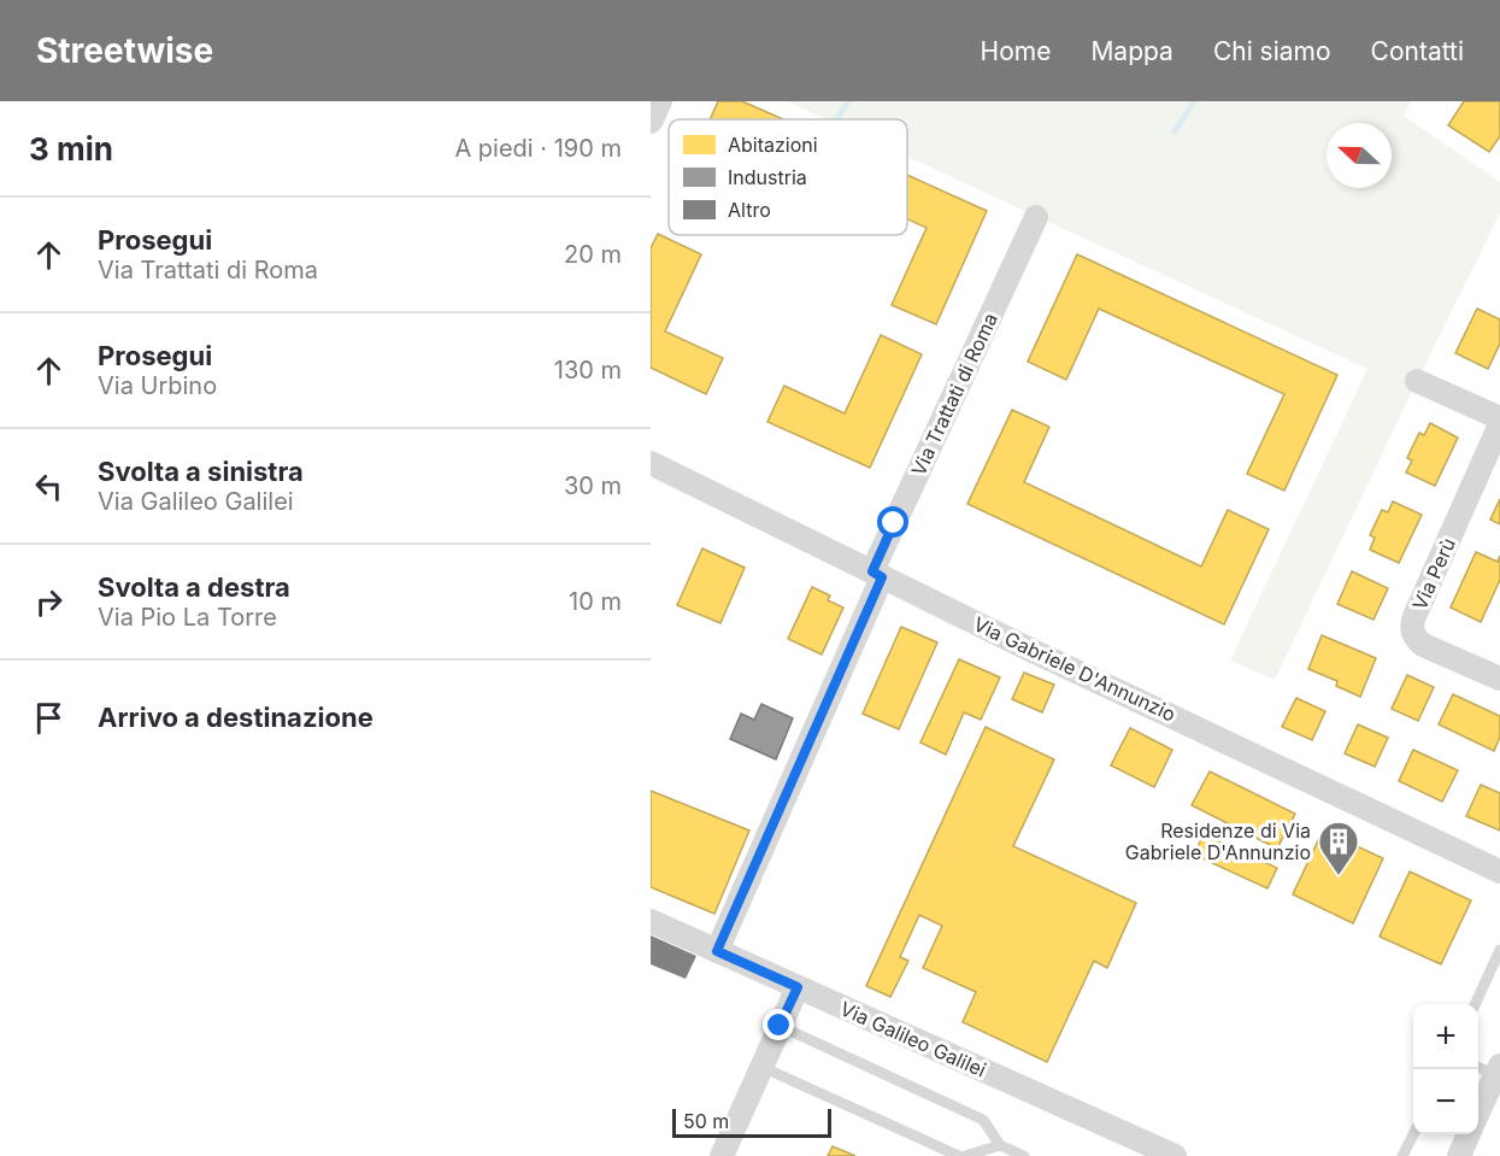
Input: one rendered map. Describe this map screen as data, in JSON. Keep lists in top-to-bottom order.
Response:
{
  "streets": {
    "street": [
      "Via Trattati di Roma",
      "Via Perù",
      "Via Gabriele D'Annunzio",
      "Via Galileo Galilei"
    ]
  },
  "crossings": [
    ["Via Trattati di Roma", "Via Gabriele D'Annunzio"],
    ["Via Trattati di Roma", "Via Galileo Galilei"]
  ],
  "places": {
    "building": ["Residenze di Via Gabriele D'Annunzio"]
  },
  "legend": ["Abitazioni", "Industria", "Altro"],
  "scale_bar": "50 m",
  "north": "left",
  "page": {
    "header": "Streetwise",
    "nav": [
      "Home",
      "Mappa",
      "Chi siamo",
      "Contatti"
    ],
    "heading": ["3 min", "A piedi · 190 m"],
    "list": [
      ["Prosegui", "Via Trattati di Roma", "20 m"],
      ["Prosegui", "Via Urbino", "130 m"],
      ["Svolta a sinistra", "Via Galileo Galilei", "30 m"],
      ["Svolta a destra", "Via Pio La Torre", "10 m"],
      "Arrivo a destinazione"
    ],
    "map_buttons": ["+", "−"],
    "scale": "50 m"
  }
}
